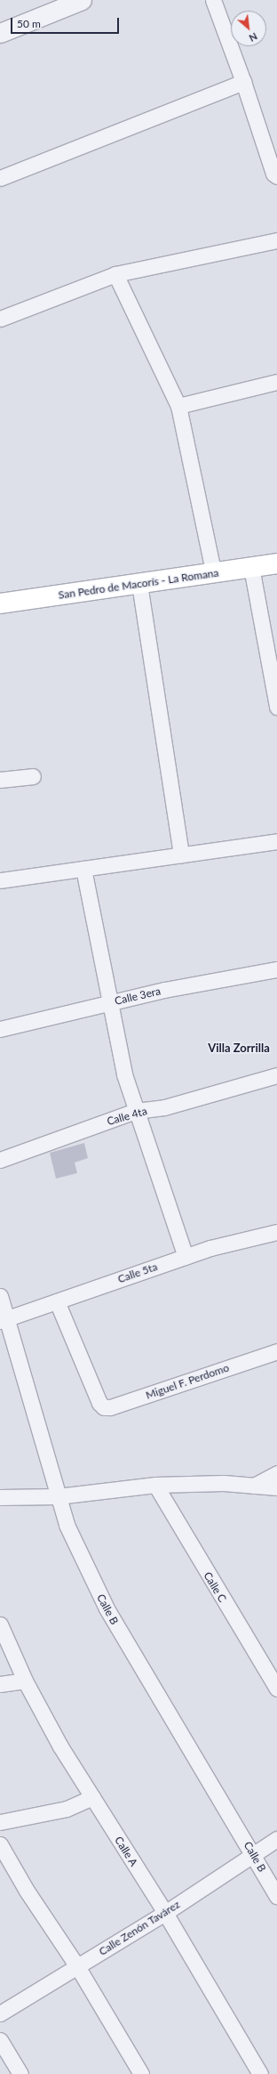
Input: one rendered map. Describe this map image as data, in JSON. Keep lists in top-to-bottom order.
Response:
{
  "streets": {
    "main road": ["San Pedro de Macorís - La Romana"],
    "street": [
      "Calle 3era",
      "Calle 4ta",
      "Calle 5ta",
      "Miguel F. Perdomo",
      "Calle C",
      "Calle B",
      "Calle A",
      "Calle Zenón Tavárez"
    ]
  },
  "crossings": [
    ["Calle 5ta", "Miguel F. Perdomo"],
    ["Calle 5ta", "Calle B"],
    ["Calle B", "Calle Zenón Tavárez"],
    ["Calle A", "Calle Zenón Tavárez"]
  ],
  "districts": ["Villa Zorrilla"],
  "scale_bar": "50 m",
  "north": "bottom right"
}
